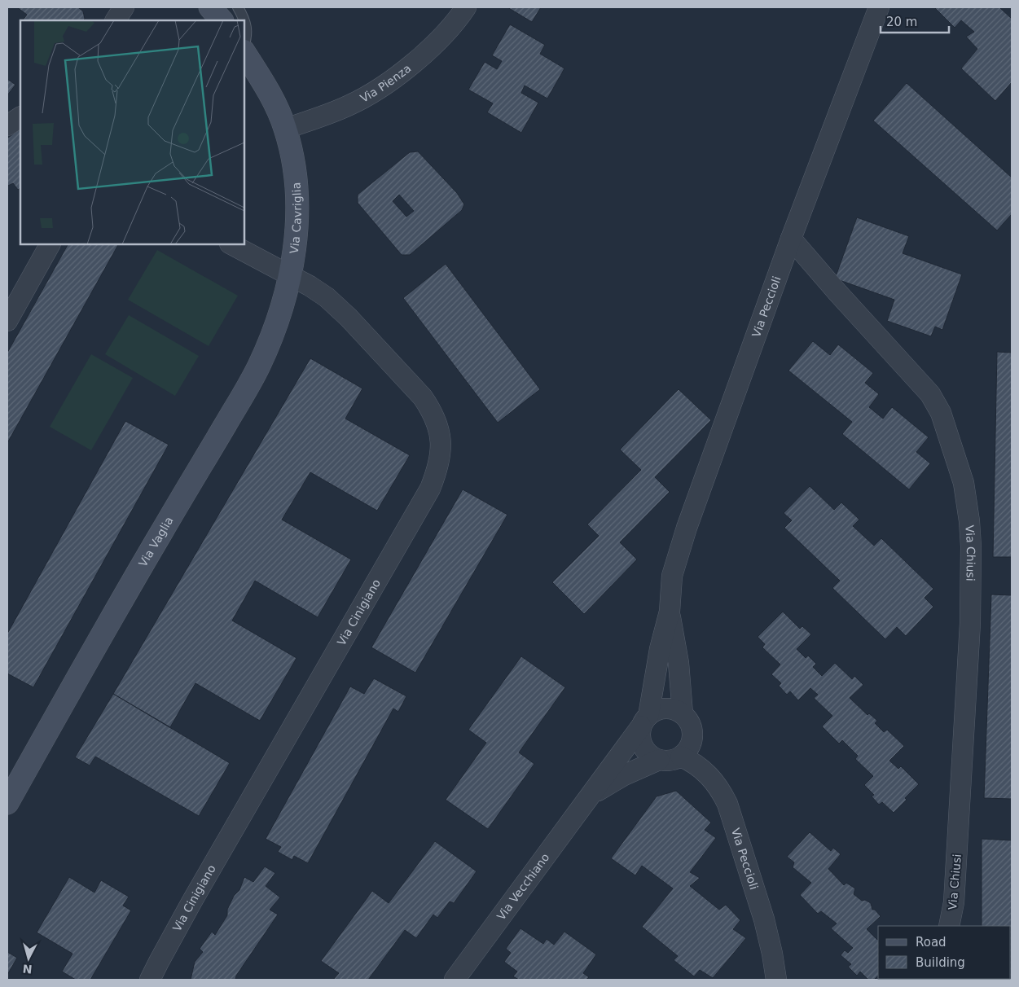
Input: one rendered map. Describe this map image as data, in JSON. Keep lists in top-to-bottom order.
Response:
{
  "streets": {
    "street": [
      "Via Pienza",
      "Via Cavriglia",
      "Via Peccioli",
      "Via Vaglia",
      "Via Chiusi",
      "Via Cinigiano",
      "Via Vecchiano"
    ]
  },
  "crossings": [
    ["Via Pienza", "Via Cavriglia"],
    ["Via Cavriglia", "Via Vaglia"],
    ["Via Cavriglia", "Via Cinigiano"],
    ["Via Peccioli", "Via Chiusi"],
    ["Via Peccioli", "Via Vecchiano"],
    ["Via Vaglia", "Via Cinigiano"]
  ],
  "legend": ["Road", "Building"],
  "scale_bar": "20 m",
  "north": "bottom"
}
